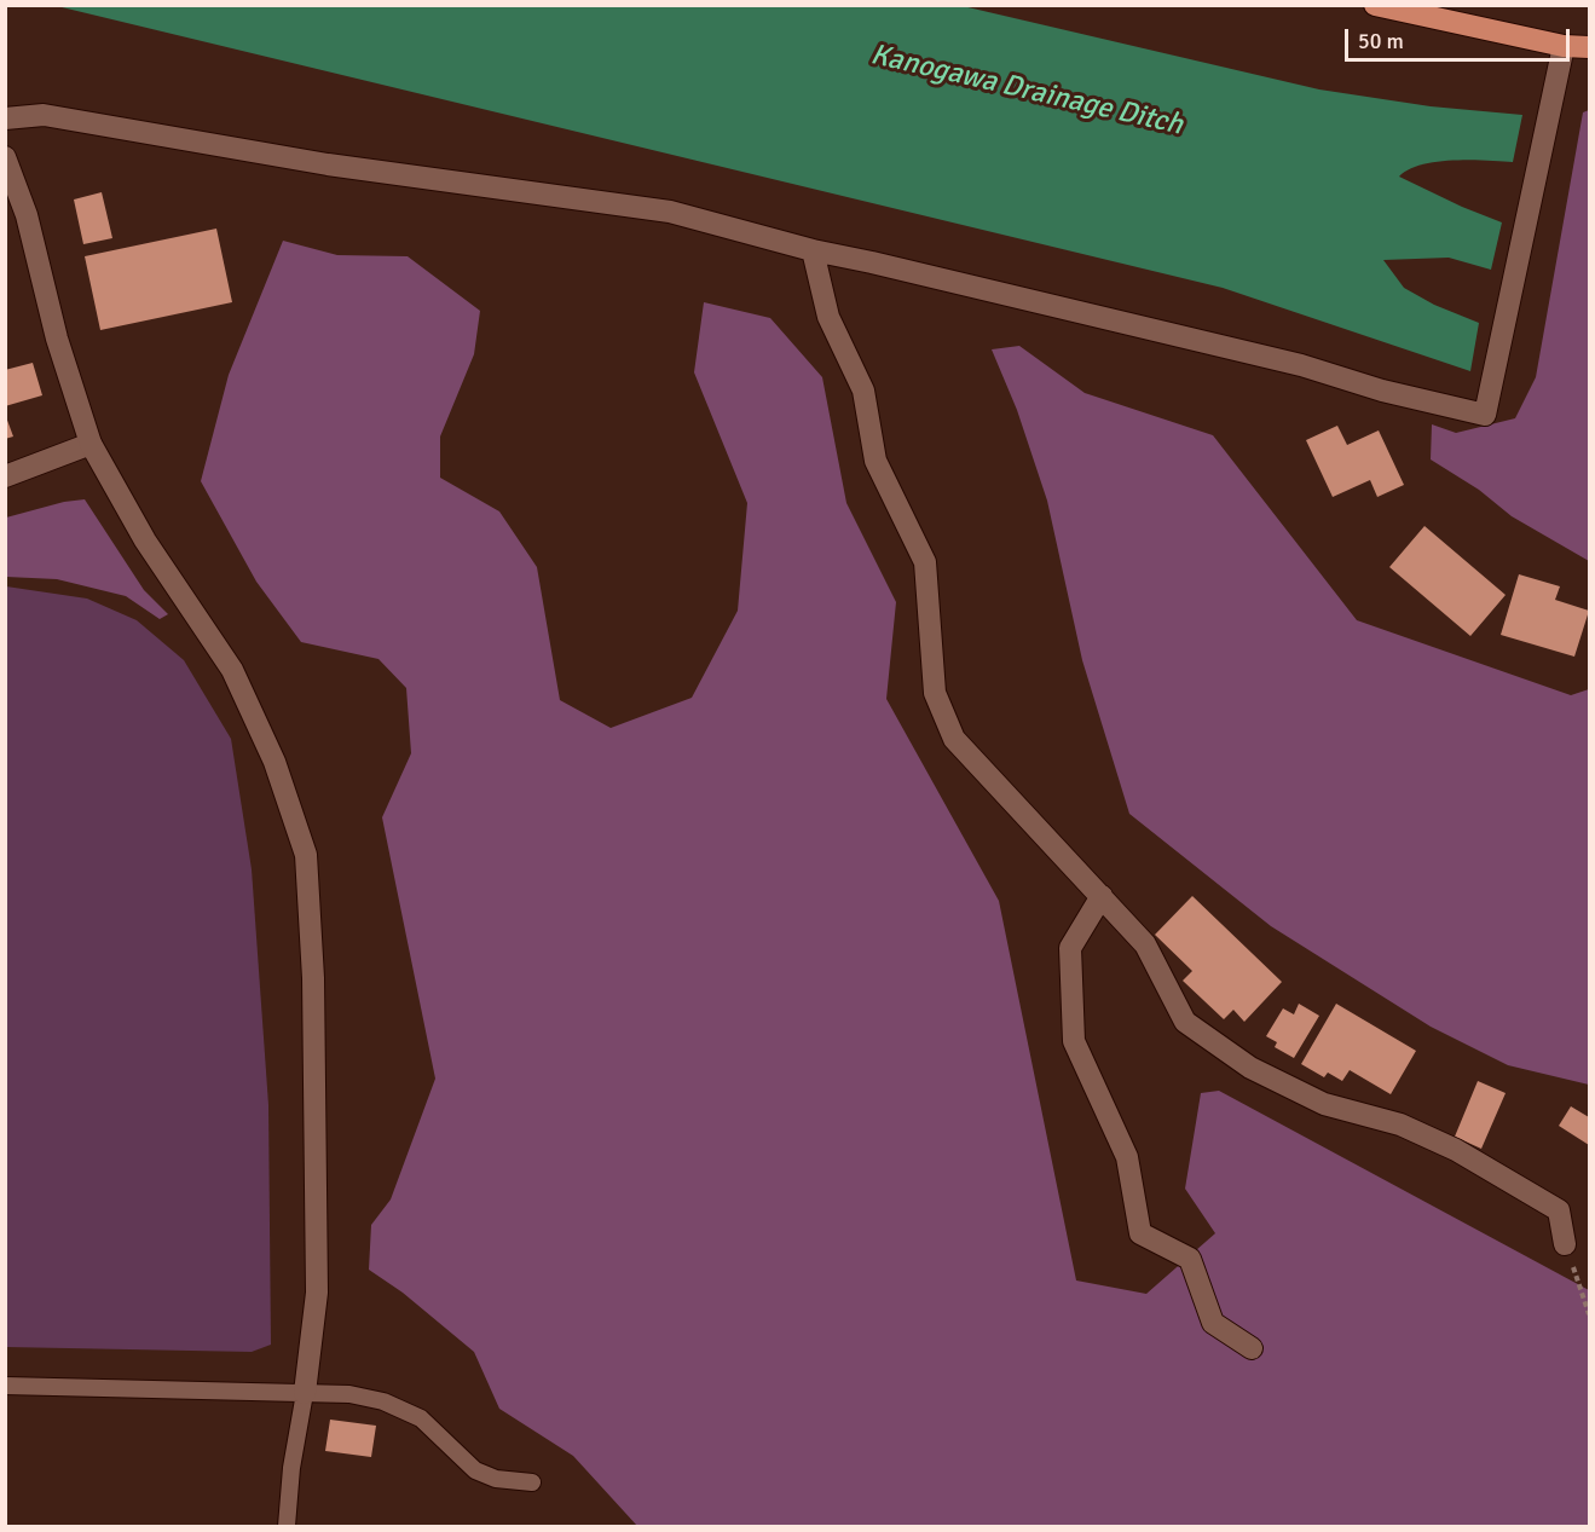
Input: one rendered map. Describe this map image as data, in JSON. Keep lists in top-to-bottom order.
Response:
{
  "water": ["Kanogawa Drainage Ditch"],
  "scale_bar": "50 m"
}
